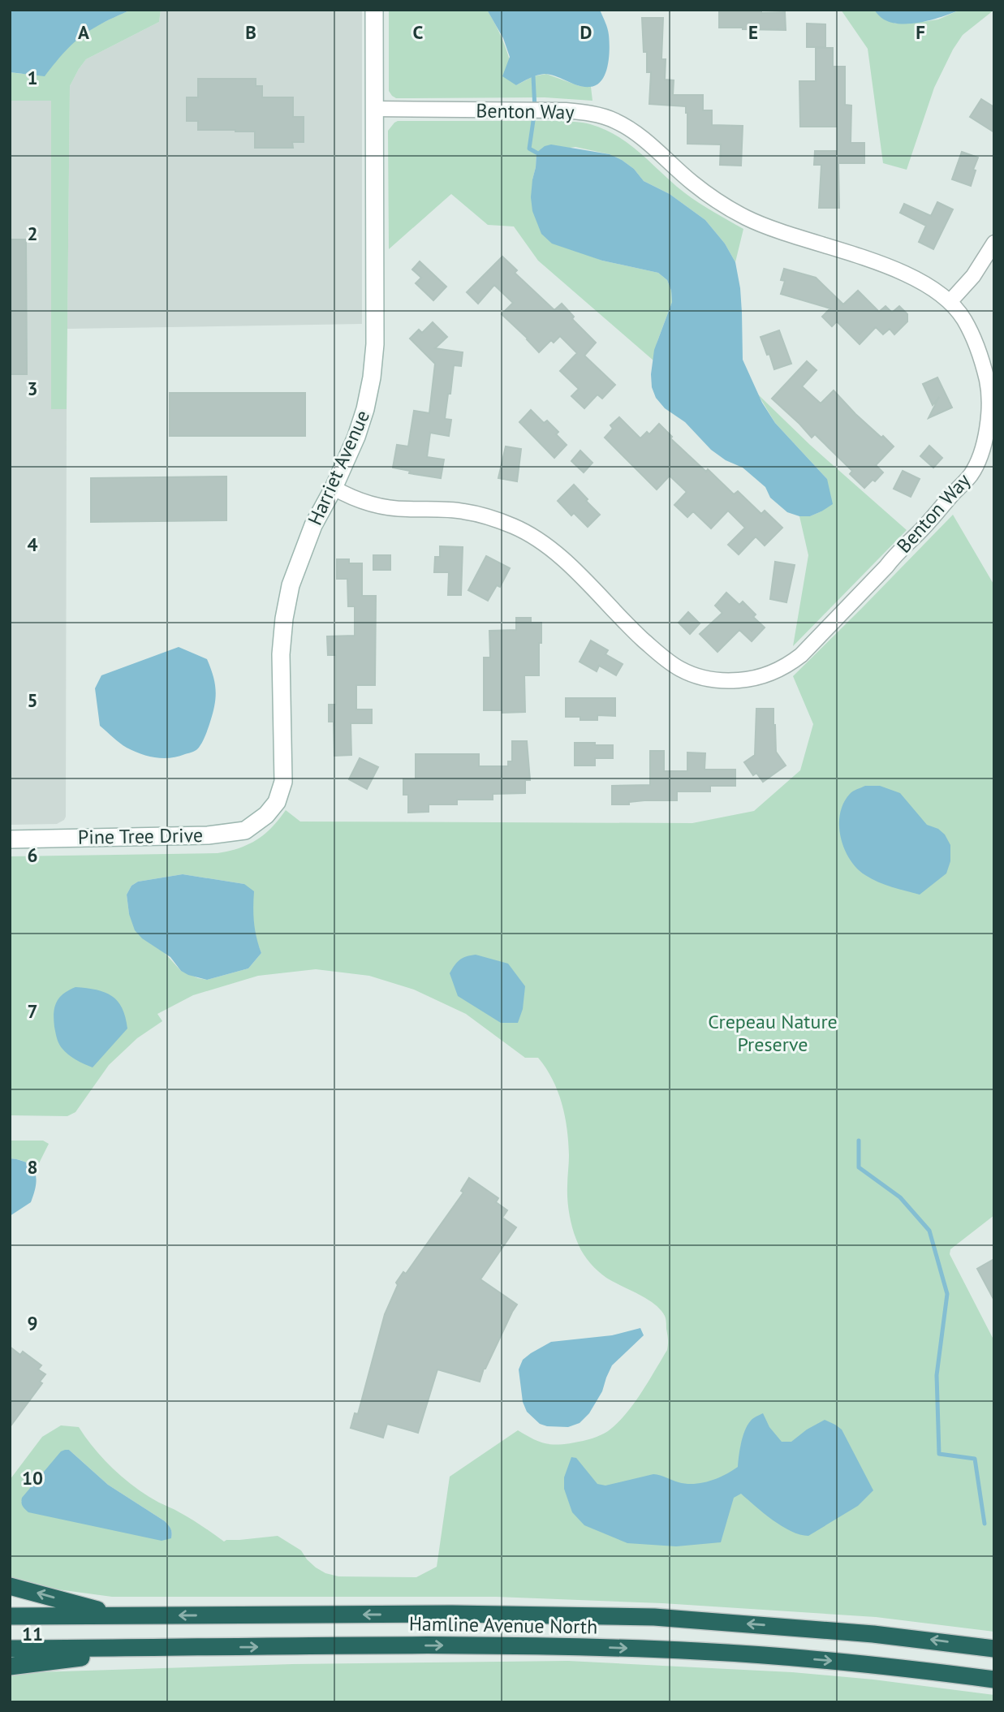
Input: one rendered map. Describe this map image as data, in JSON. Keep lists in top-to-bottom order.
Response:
{
  "streets": {
    "highway": ["Hamline Avenue North"],
    "street": ["Benton Way", "Harriet Avenue", "Pine Tree Drive"]
  },
  "crossings": [
    ["Benton Way", "Harriet Avenue"],
    ["Harriet Avenue", "Pine Tree Drive"]
  ],
  "parks": ["Crepeau Nature Preserve"],
  "grid": {
    "columns": [
      "A",
      "B",
      "C",
      "D",
      "E",
      "F"
    ],
    "rows": [
      "1",
      "2",
      "3",
      "4",
      "5",
      "6",
      "7",
      "8",
      "9",
      "10",
      "11"
    ]
  }
}
